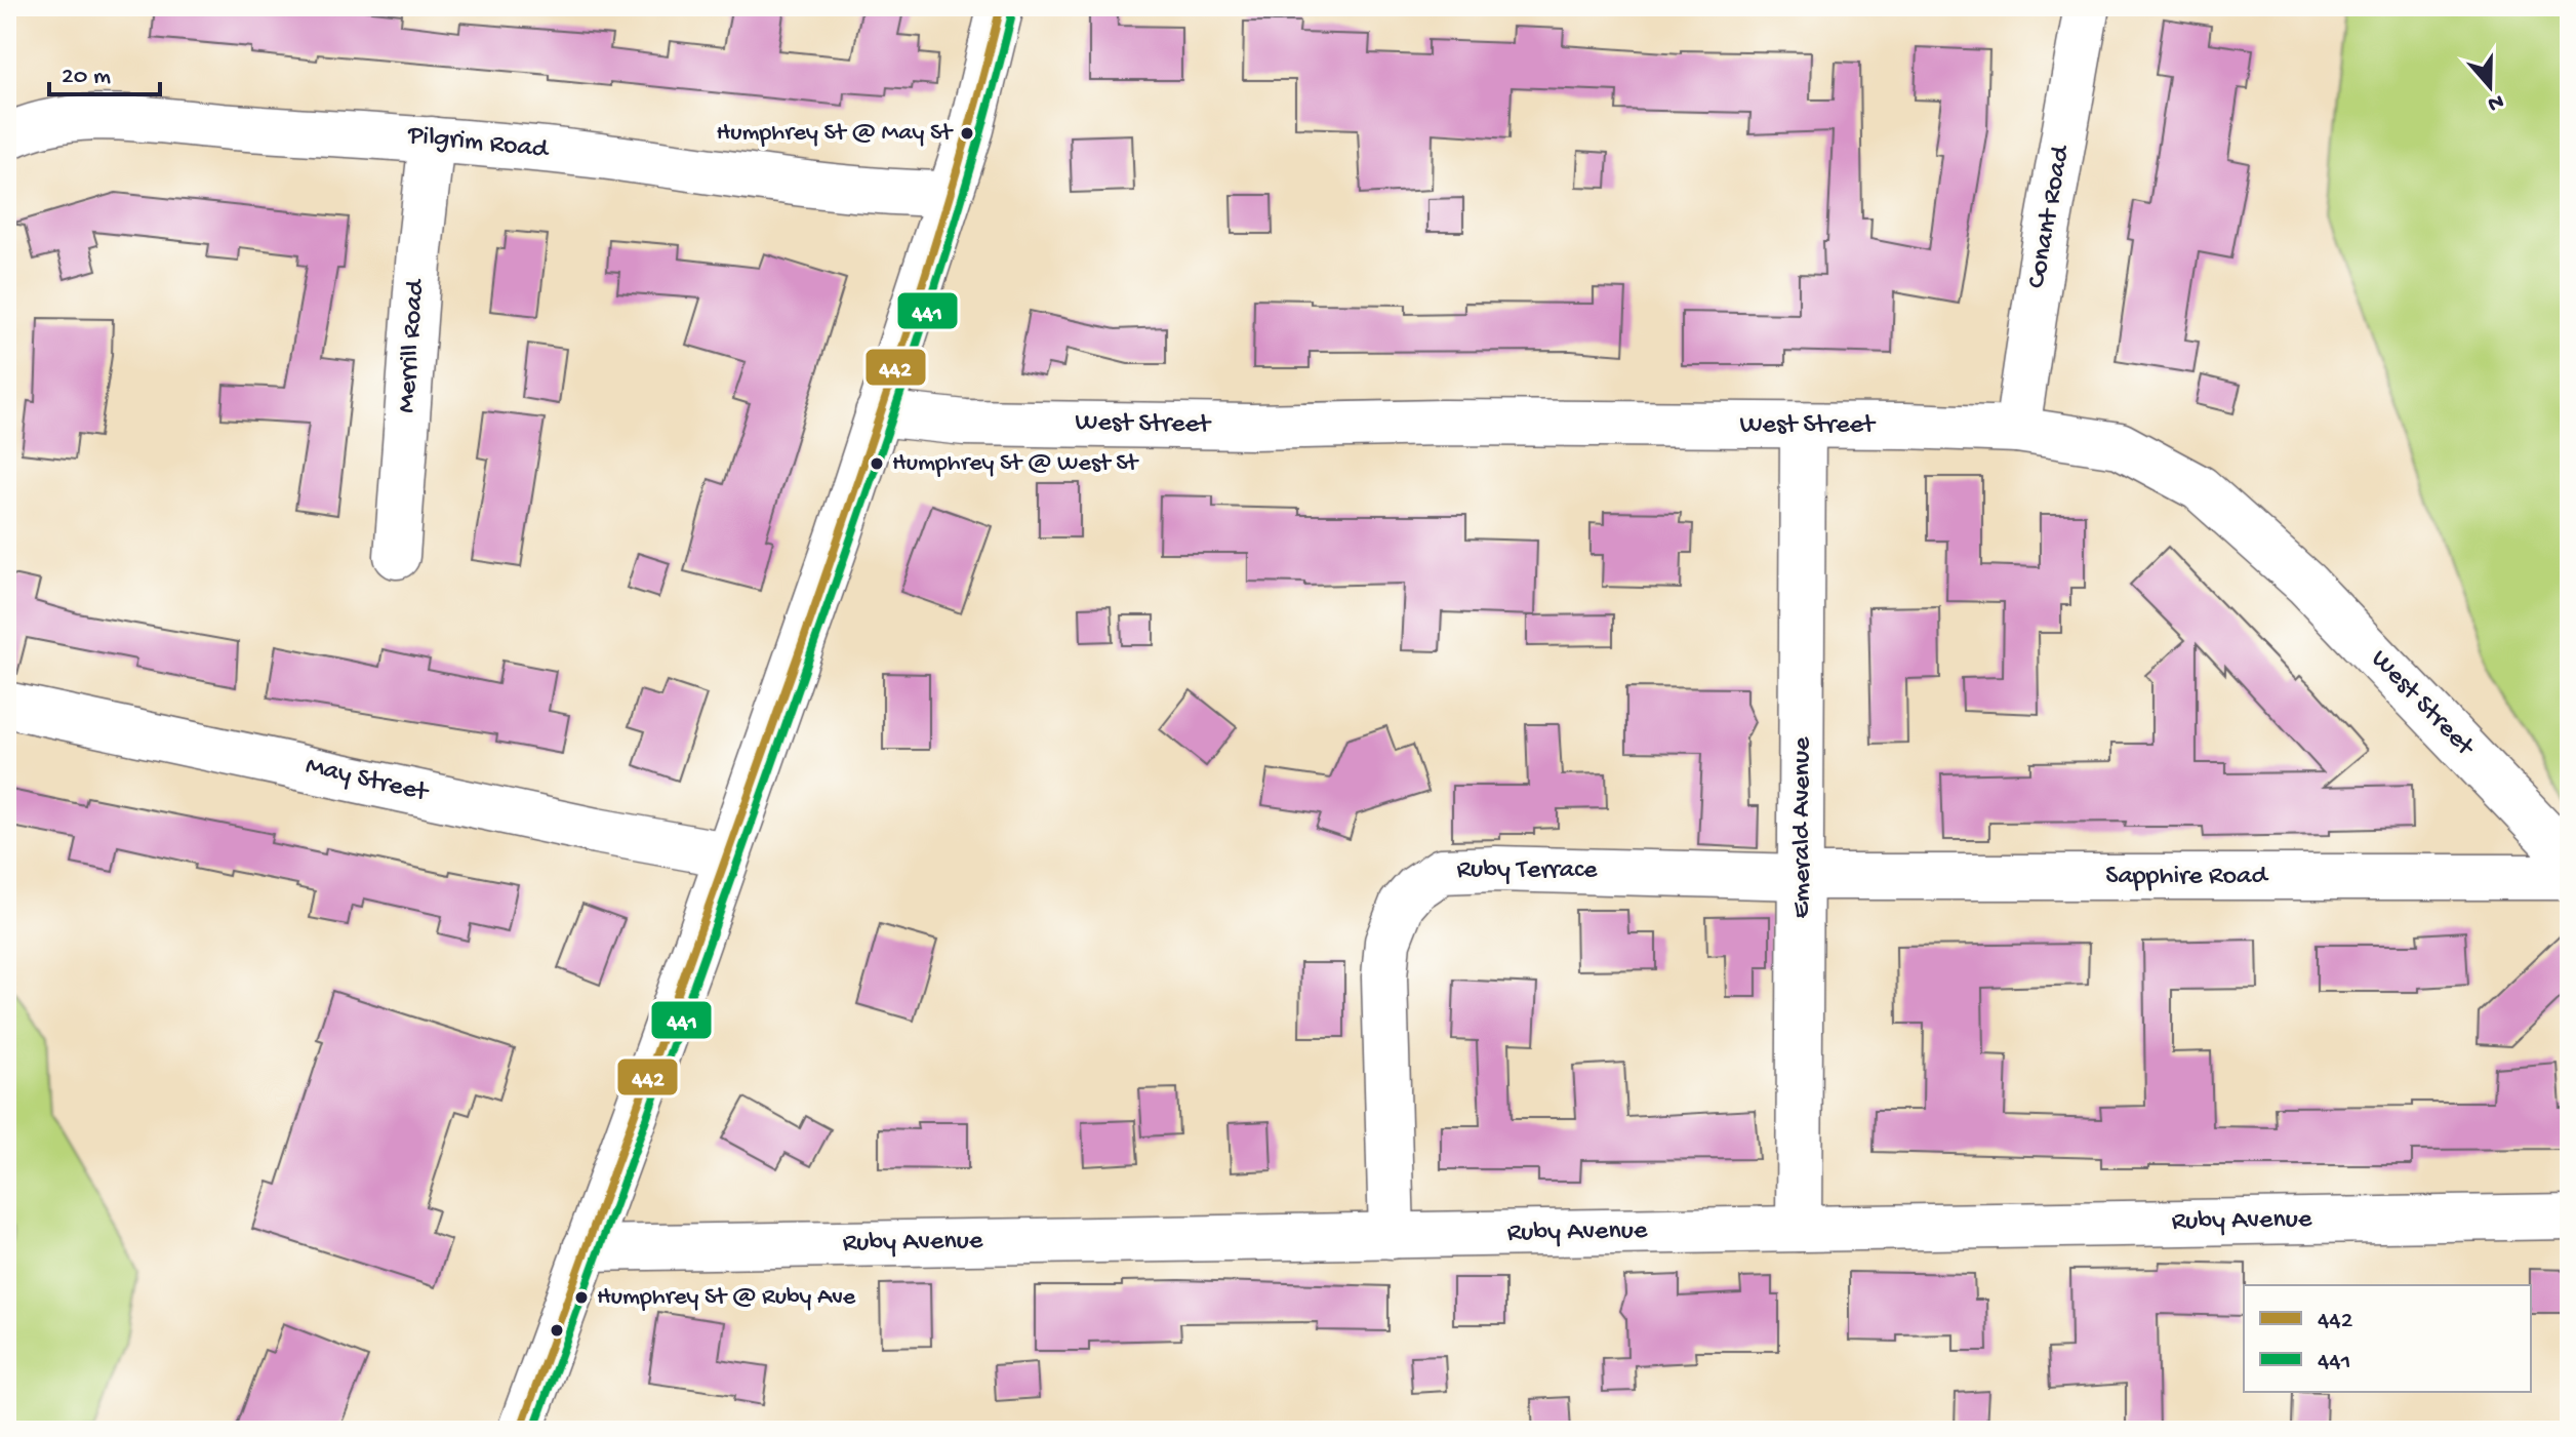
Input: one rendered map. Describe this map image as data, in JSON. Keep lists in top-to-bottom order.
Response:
{
  "streets": {
    "street": [
      "Pilgrim Road",
      "Conant Road",
      "Merrill Road",
      "West Street",
      "May Street",
      "Emerald Avenue",
      "Ruby Terrace",
      "Sapphire Road",
      "Ruby Avenue"
    ]
  },
  "crossings": [
    ["Pilgrim Road", "Merrill Road"],
    ["Conant Road", "West Street"],
    ["West Street", "Emerald Avenue"],
    ["Emerald Avenue", "Ruby Terrace"],
    ["Emerald Avenue", "Sapphire Road"],
    ["Emerald Avenue", "Ruby Avenue"],
    ["Ruby Terrace", "Sapphire Road"],
    ["Ruby Terrace", "Ruby Avenue"]
  ],
  "places": ["Humphrey St @ May St", "Humphrey St @ West St", "Humphrey St @ Ruby Ave"],
  "lines": ["transit line 442", "transit line 441"],
  "legend": ["442", "441"],
  "scale_bar": "20 m",
  "north": "bottom"
}
